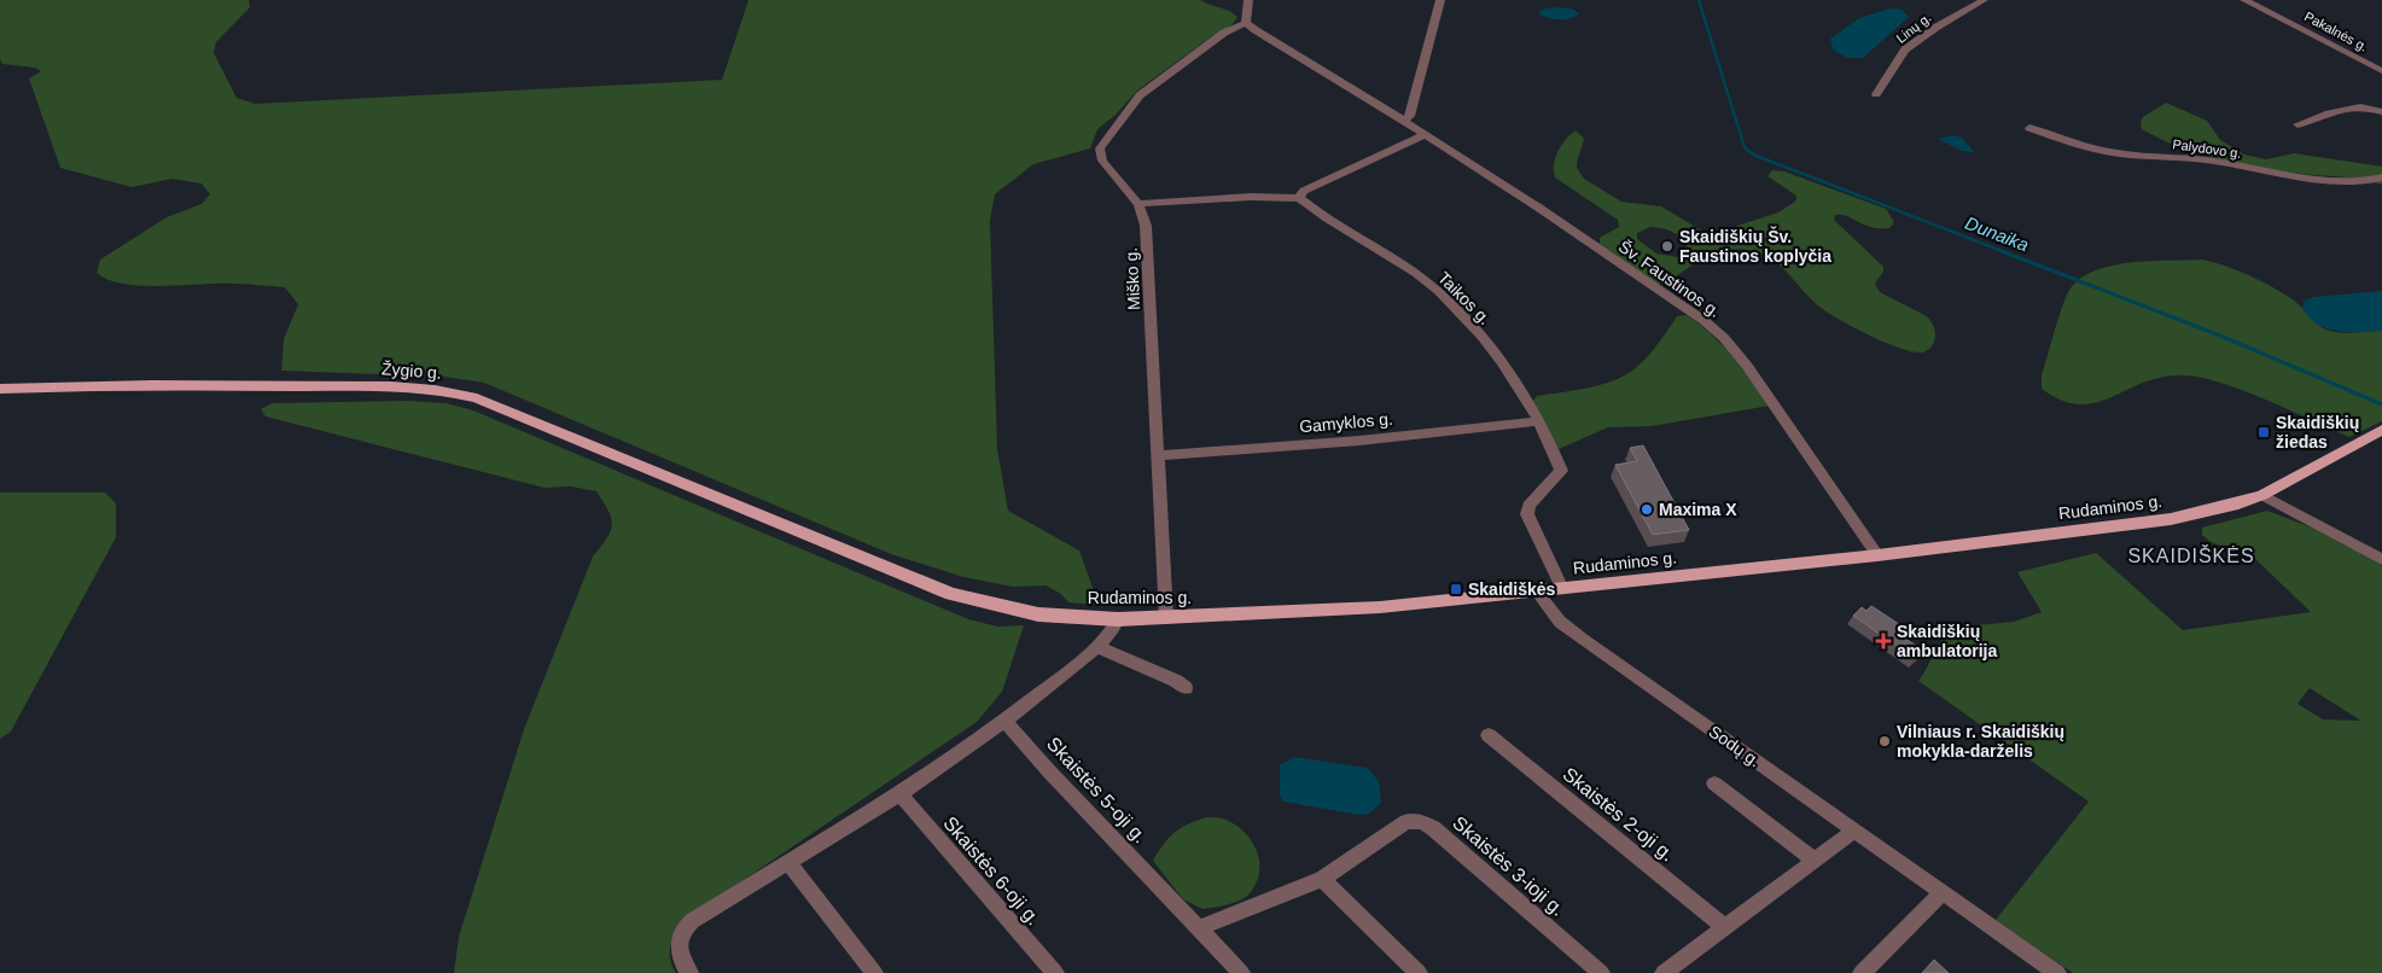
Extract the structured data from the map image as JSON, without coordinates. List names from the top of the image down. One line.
{"streets":{"main road":["Žygio g.","Rudaminos g."],"street":["Linų g.","Pakalnės g.","Palydovo g.","Miško g.","Šv. Faustinos g.","Taikos g.","Gamyklos g.","Sodų g.","Skaistės 5-oji g.","Skaistės 2-oji g.","Skaistės 3-ioji g.","Skaistės 6-oji g."]},"crossings":[["Miško g.","Šv. Faustinos g."],["Miško g.","Gamyklos g."],["Miško g.","Rudaminos g."],["Šv. Faustinos g.","Rudaminos g."],["Taikos g.","Gamyklos g."],["Taikos g.","Rudaminos g."],["Žygio g.","Rudaminos g."],["Rudaminos g.","Sodų g."],["Skaistės 5-oji g.","Skaistės 3-ioji g."]],"districts":["SKAIDIŠKĖS"],"water":["Dunaika"],"places":{"other":["Skaidiškių Šv. Faustinos koplyčia","Maxima X","Vilniaus r. Skaidiškių mokykla-darželis"],"transit":["Skaidiškių žiedas","Skaidiškės"],"health":["Skaidiškių ambulatorija"]}}
